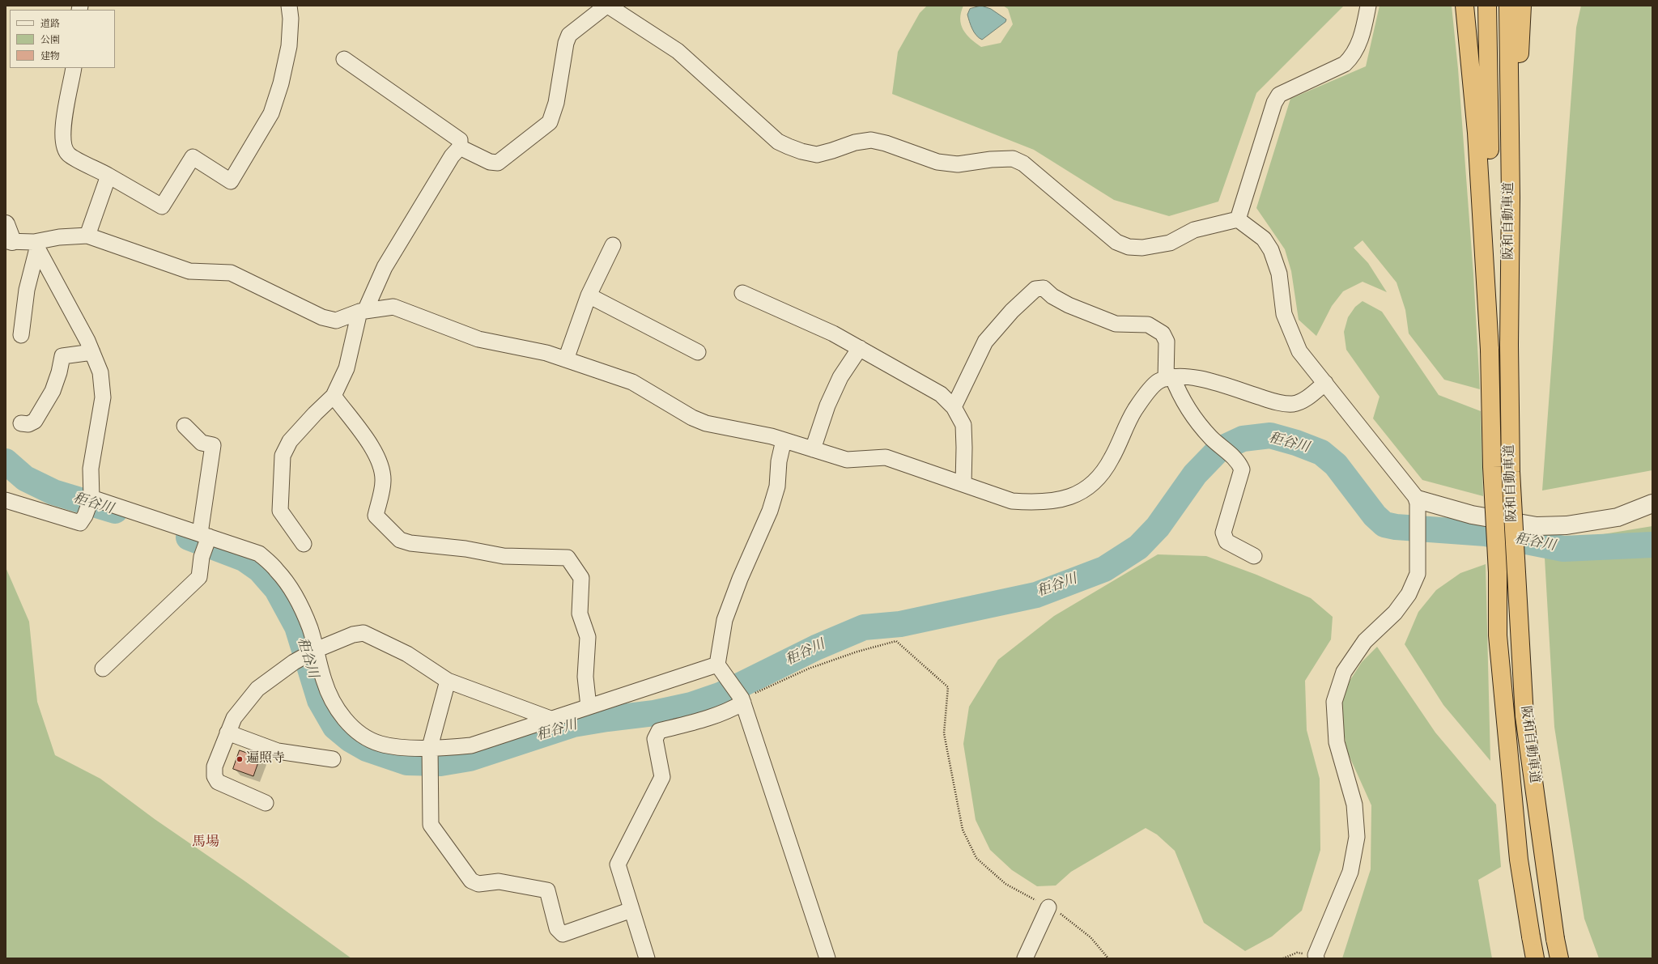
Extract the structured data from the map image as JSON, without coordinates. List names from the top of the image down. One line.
{"streets":{"highway":["阪和自動車道"]},"districts":["馬場"],"water":["秬谷川"],"places":["遍照寺"],"legend":["道路","公園","建物"]}
